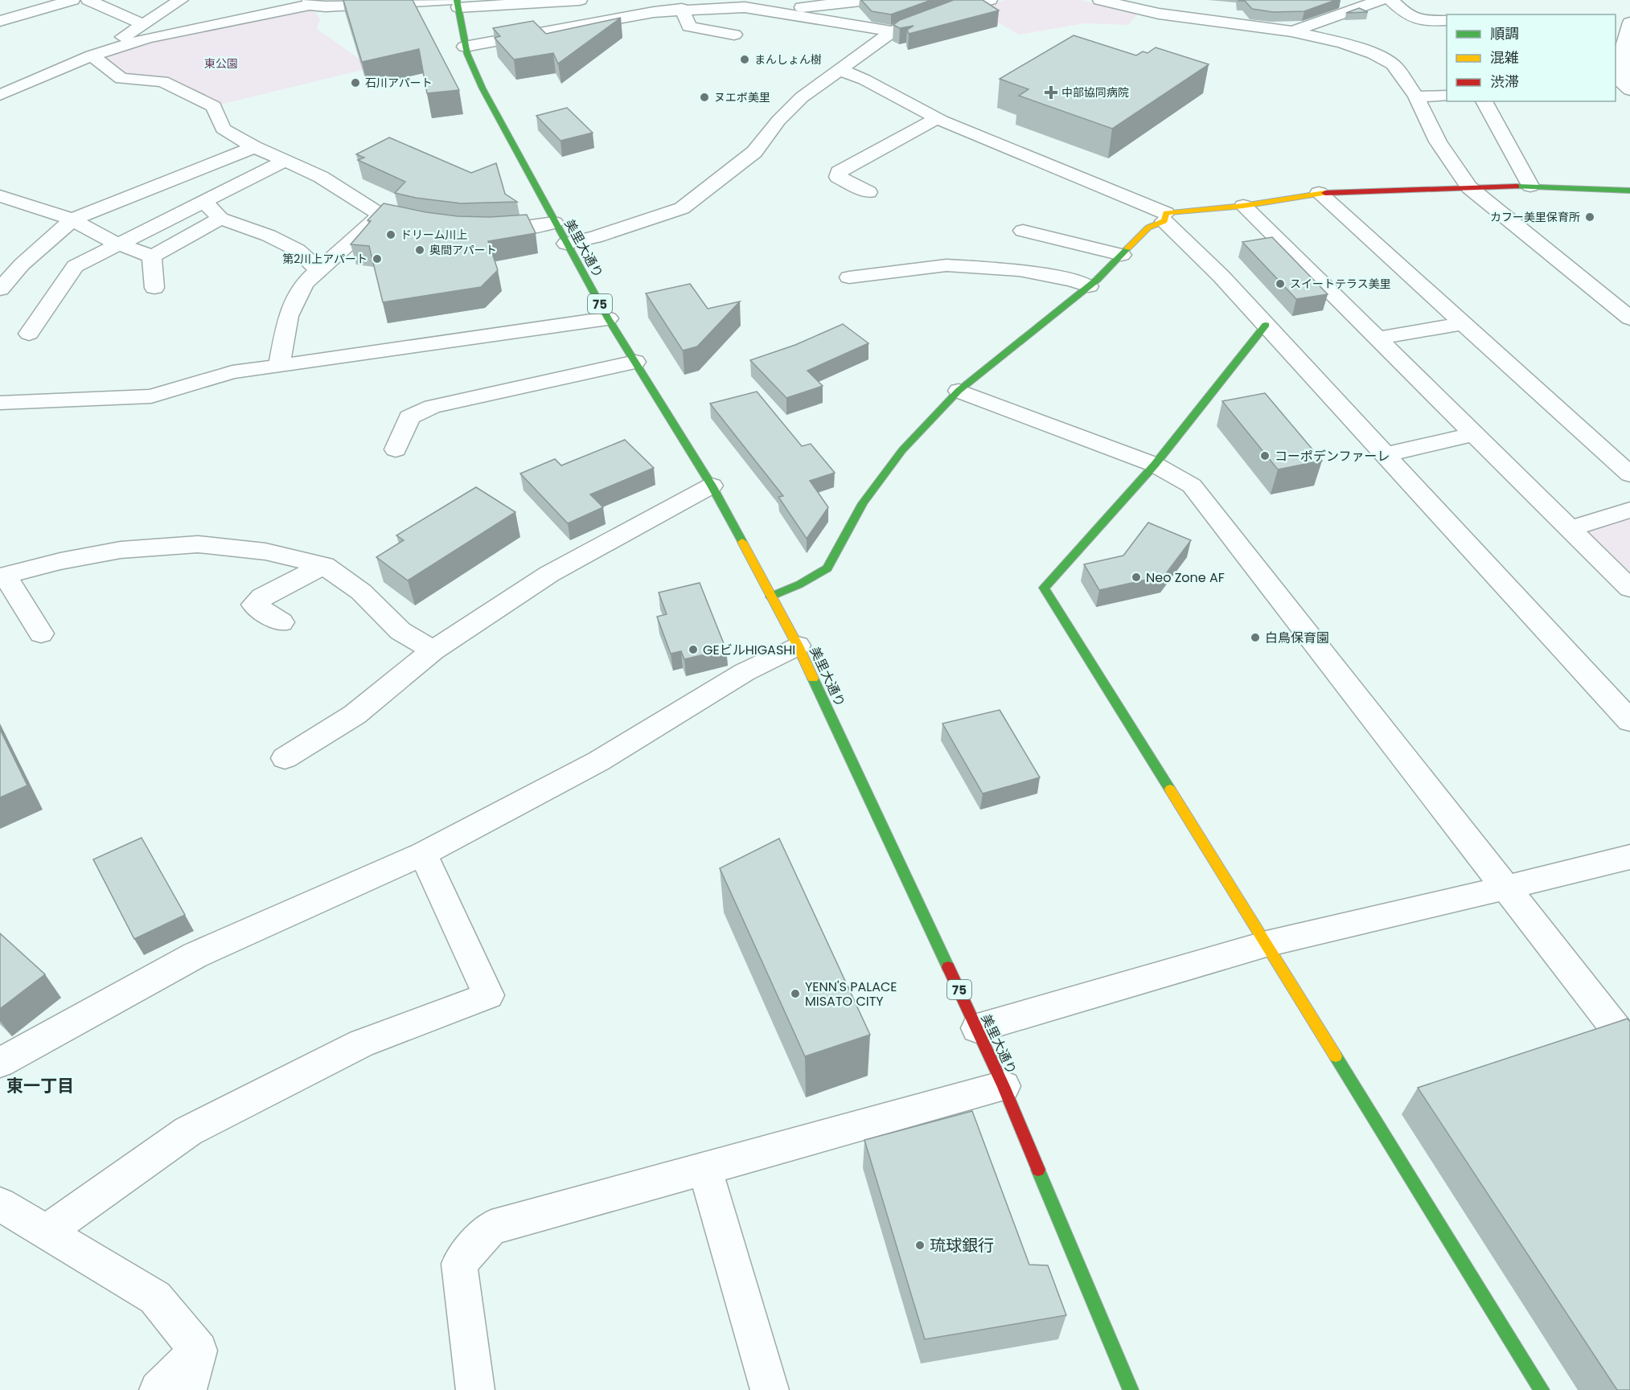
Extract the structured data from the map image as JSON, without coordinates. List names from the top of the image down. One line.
{"streets":{"street":["美里大通り","75"]},"districts":["東一丁目"],"parks":["東公園"],"places":{"other":["まんしょん樹","石川アパート","ヌエボ美里","カフー美里保育所","ドリーム川上","奥間アパート","第2川上アパート","スイートテラス美里","コーポデンファーレ","Neo Zone AF","白鳥保育園","GEビルHIGASHI","YENN'S PALACE MISATO CITY","琉球銀行"],"health":["中部協同病院"]},"legend":["順調","混雑","渋滞"]}
